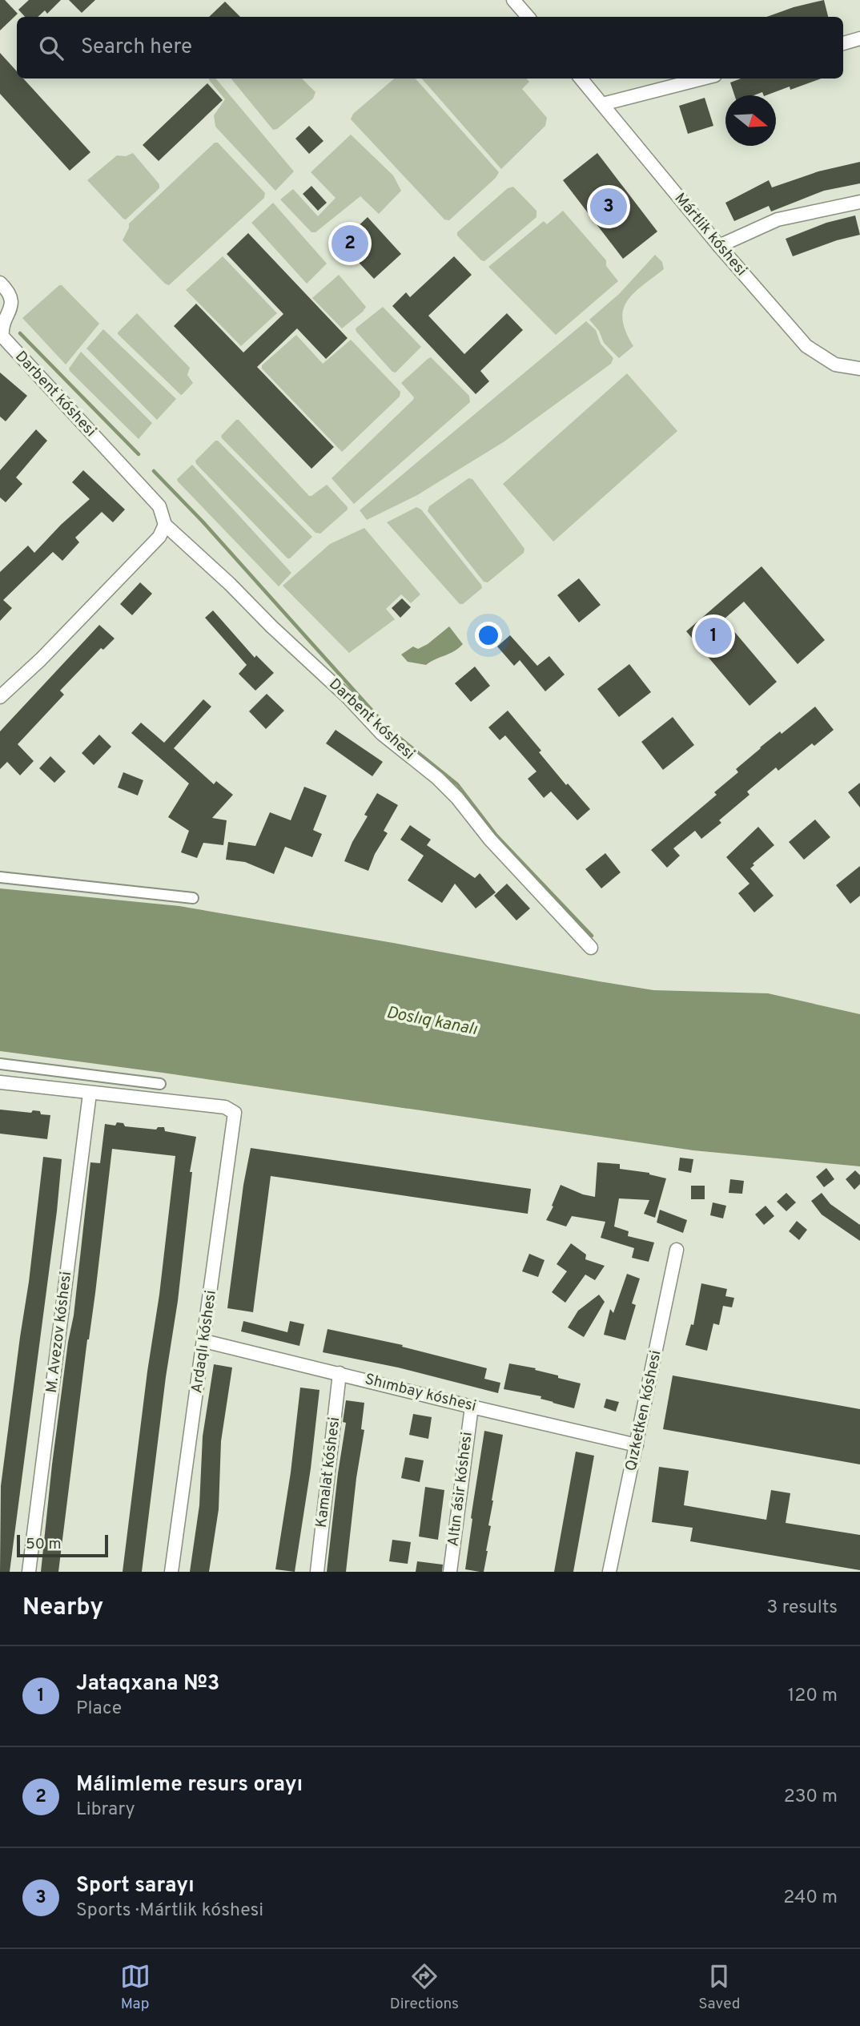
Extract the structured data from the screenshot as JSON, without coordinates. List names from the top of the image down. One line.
{"streets":{"street":["Mártlik kóshesi","Darbent kóshesi","M. Avezov kóshesi","Ardaqlı kóshesi","Shımbay kóshesi","Qızketken kóshesi","Kamalat kóshesi","Altın ásir kóshesi"]},"crossings":[["M. Avezov kóshesi","Ardaqlı kóshesi"],["Ardaqlı kóshesi","Shımbay kóshesi"],["Shımbay kóshesi","Qızketken kóshesi"],["Shımbay kóshesi","Kamalat kóshesi"],["Shımbay kóshesi","Altın ásir kóshesi"]],"water":["Doslıq kanalı"],"scale_bar":"50 m","north":"right","page":{"search":"Search here","pins":["3","2","1"],"scale":"50 m","heading":["Nearby","3 results"],"list":[{"mark":"1","name":"Jataqxana №3","note":"Place","value":"120 m"},{"mark":"2","name":"Málimleme resurs orayı","note":"Library","value":"230 m"},{"mark":"3","name":"Sport sarayı","note":"Sports · Mártlik kóshesi","value":"240 m"}],"nav":["Map","Directions","Saved"]}}
